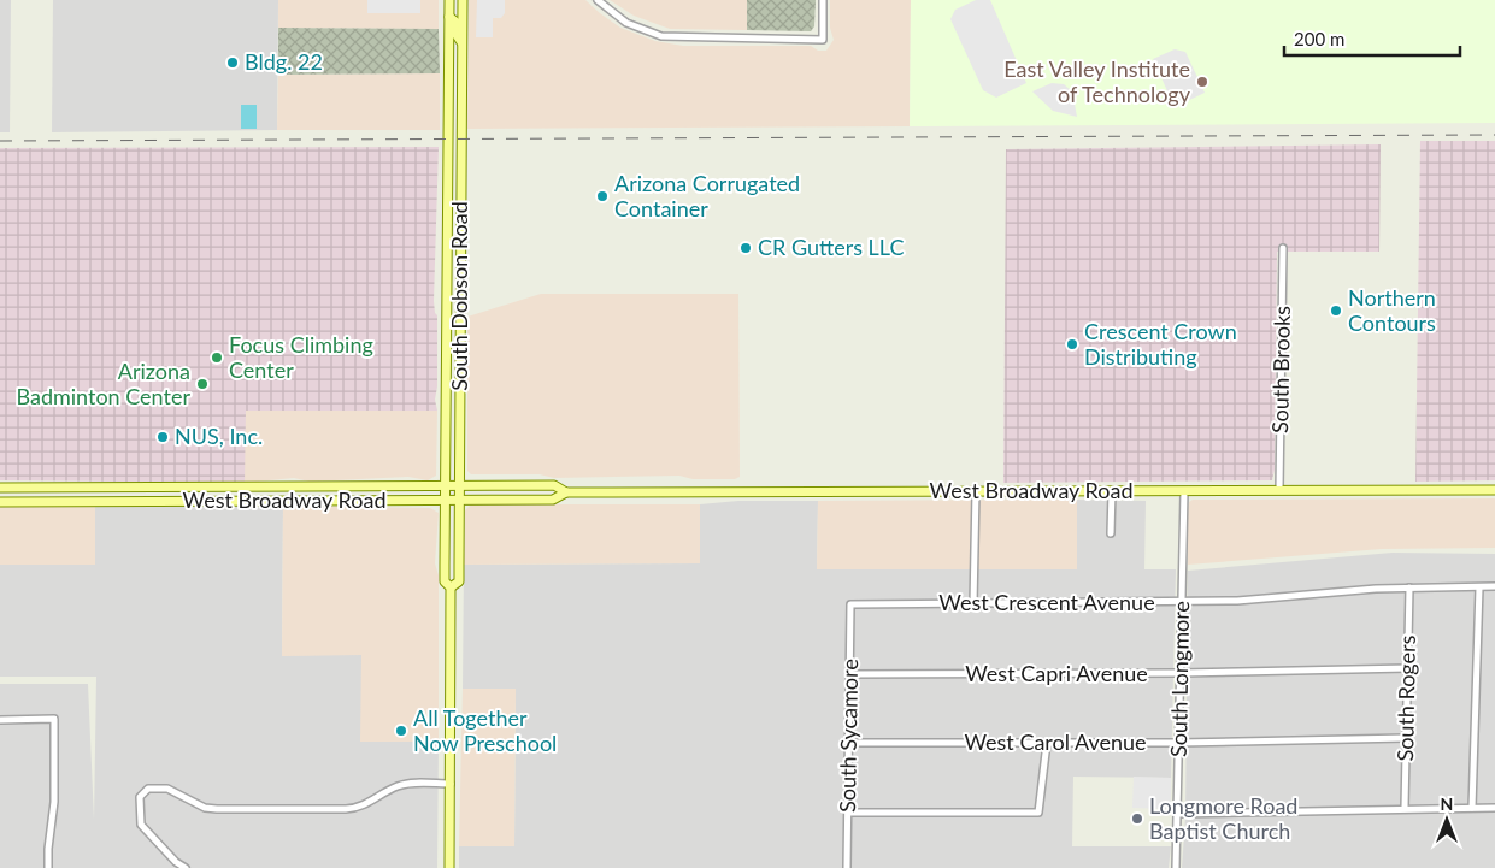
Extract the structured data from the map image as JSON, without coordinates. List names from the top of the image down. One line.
{"streets":{"main road":["South Dobson Road","West Broadway Road"],"street":["South Brooks","West Crescent Avenue","West Capri Avenue","South Longmore","South Rogers","South Sycamore","West Carol Avenue"]},"crossings":[["South Dobson Road","West Broadway Road"],["South Brooks","West Broadway Road"],["West Broadway Road","South Longmore"],["West Crescent Avenue","South Longmore"],["West Crescent Avenue","South Rogers"],["West Crescent Avenue","South Sycamore"],["West Capri Avenue","South Longmore"],["West Capri Avenue","South Rogers"],["West Capri Avenue","South Sycamore"],["South Longmore","West Carol Avenue"],["South Rogers","West Carol Avenue"],["South Sycamore","West Carol Avenue"]],"places":["Bldg. 22","East Valley Institute of Technology","Arizona Corrugated Container","CR Gutters LLC","Northern Contours","Crescent Crown Distributing","Focus Climbing Center","Arizona Badminton Center","NUS, Inc.","All Together Now Preschool","Longmore Road Baptist Church"],"scale_bar":"200 m","north":"top"}
